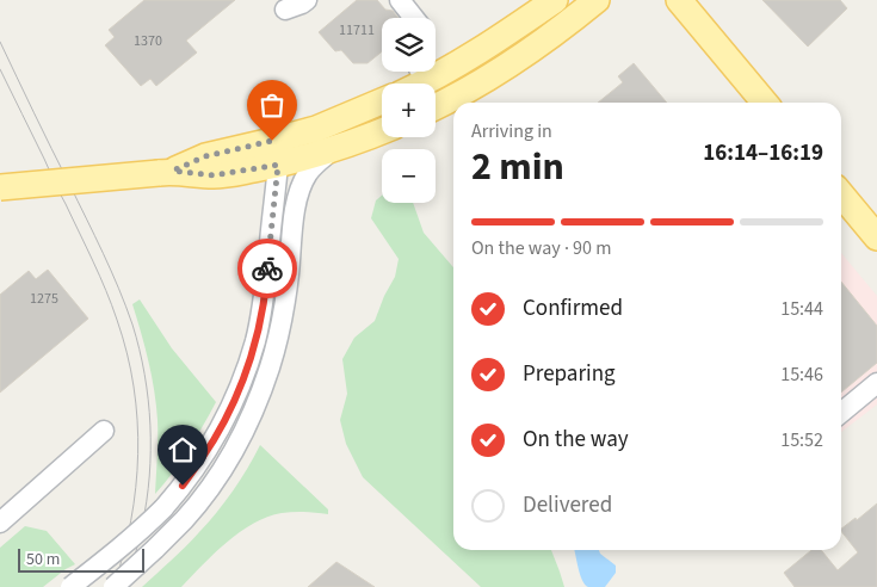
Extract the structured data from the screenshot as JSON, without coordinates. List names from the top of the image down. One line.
{"house_numbers":["11711","1370","1275"],"scale_bar":"50 m","page":{"map_buttons":["+","−"],"heading":["2 min","Arriving in","16:14–16:19"],"bar":"On the way · 90 m","list":[["Confirmed","15:44"],["Preparing","15:46"],["On the way","15:52"],"Delivered"],"scale":"50 m"}}
